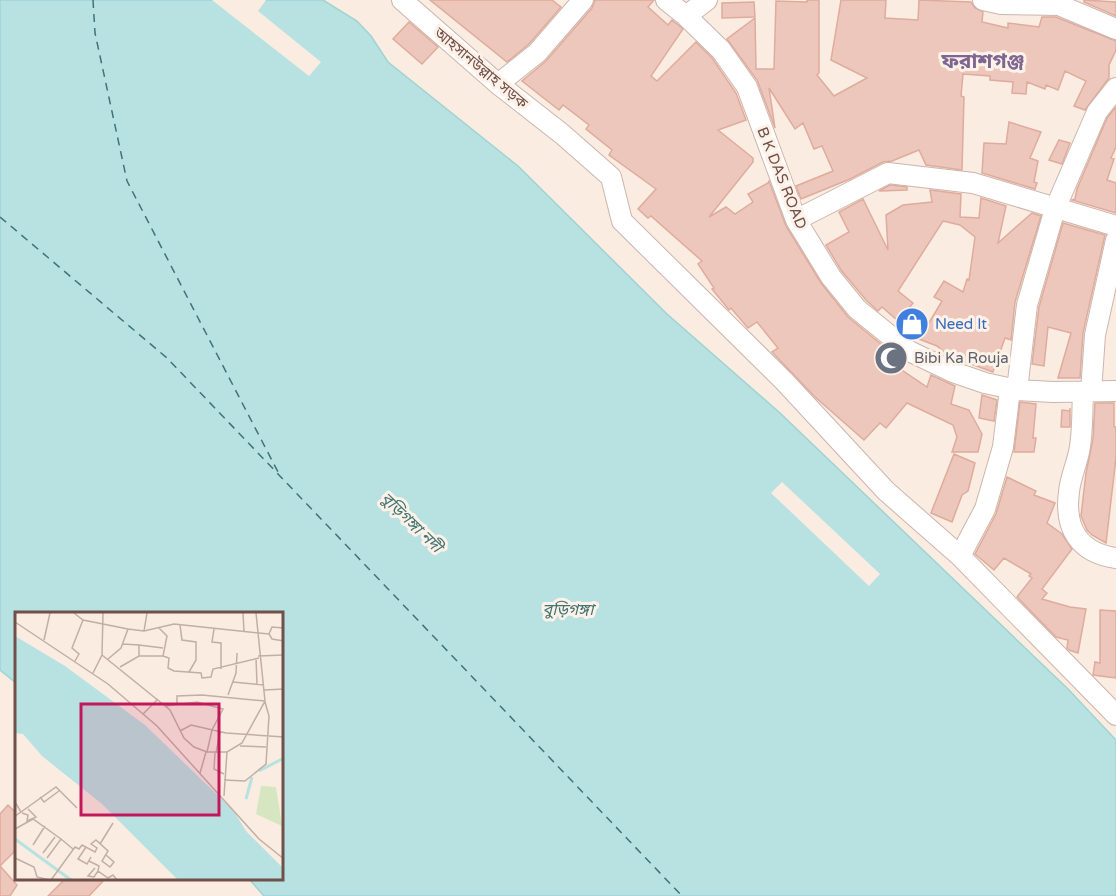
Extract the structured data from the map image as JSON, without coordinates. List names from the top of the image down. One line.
{"streets":{"street":["আহসানউল্লাহ সড়ক","B K DAS ROAD"]},"districts":["ফরাশগঞ্জ"],"water":["বুড়িগঙ্গা নদী","বুড়িগঙ্গা"],"places":{"shop":["Need It"],"mosque":["Bibi Ka Rouja"]}}
